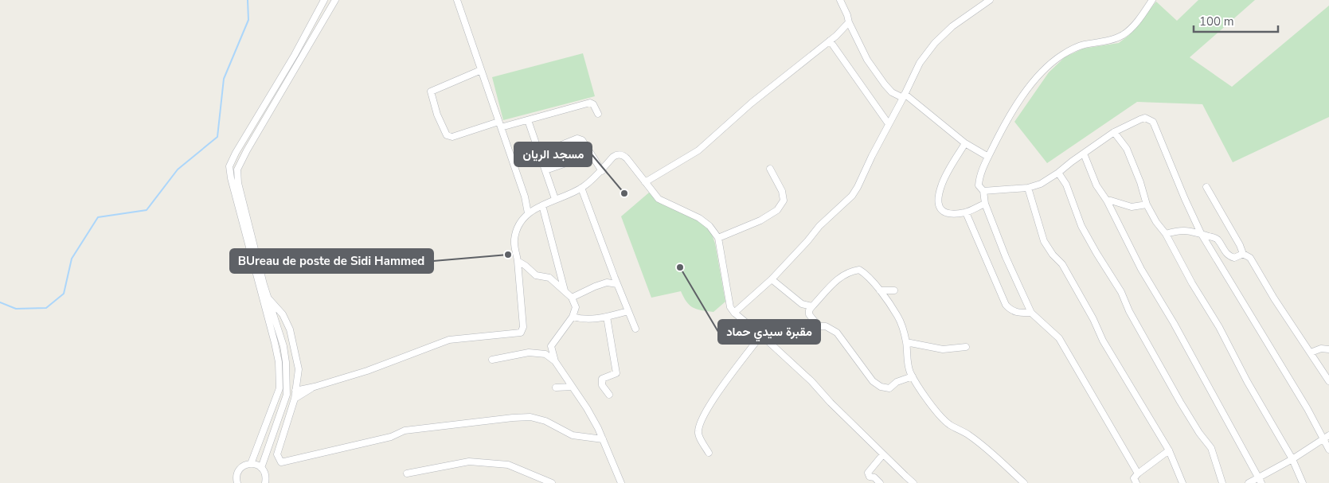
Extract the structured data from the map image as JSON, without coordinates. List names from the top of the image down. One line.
{"places":["مسجد الريان","BUreau de poste de Sidi Hammed","مقبرة سيدي حماد"],"scale_bar":"100 m"}
